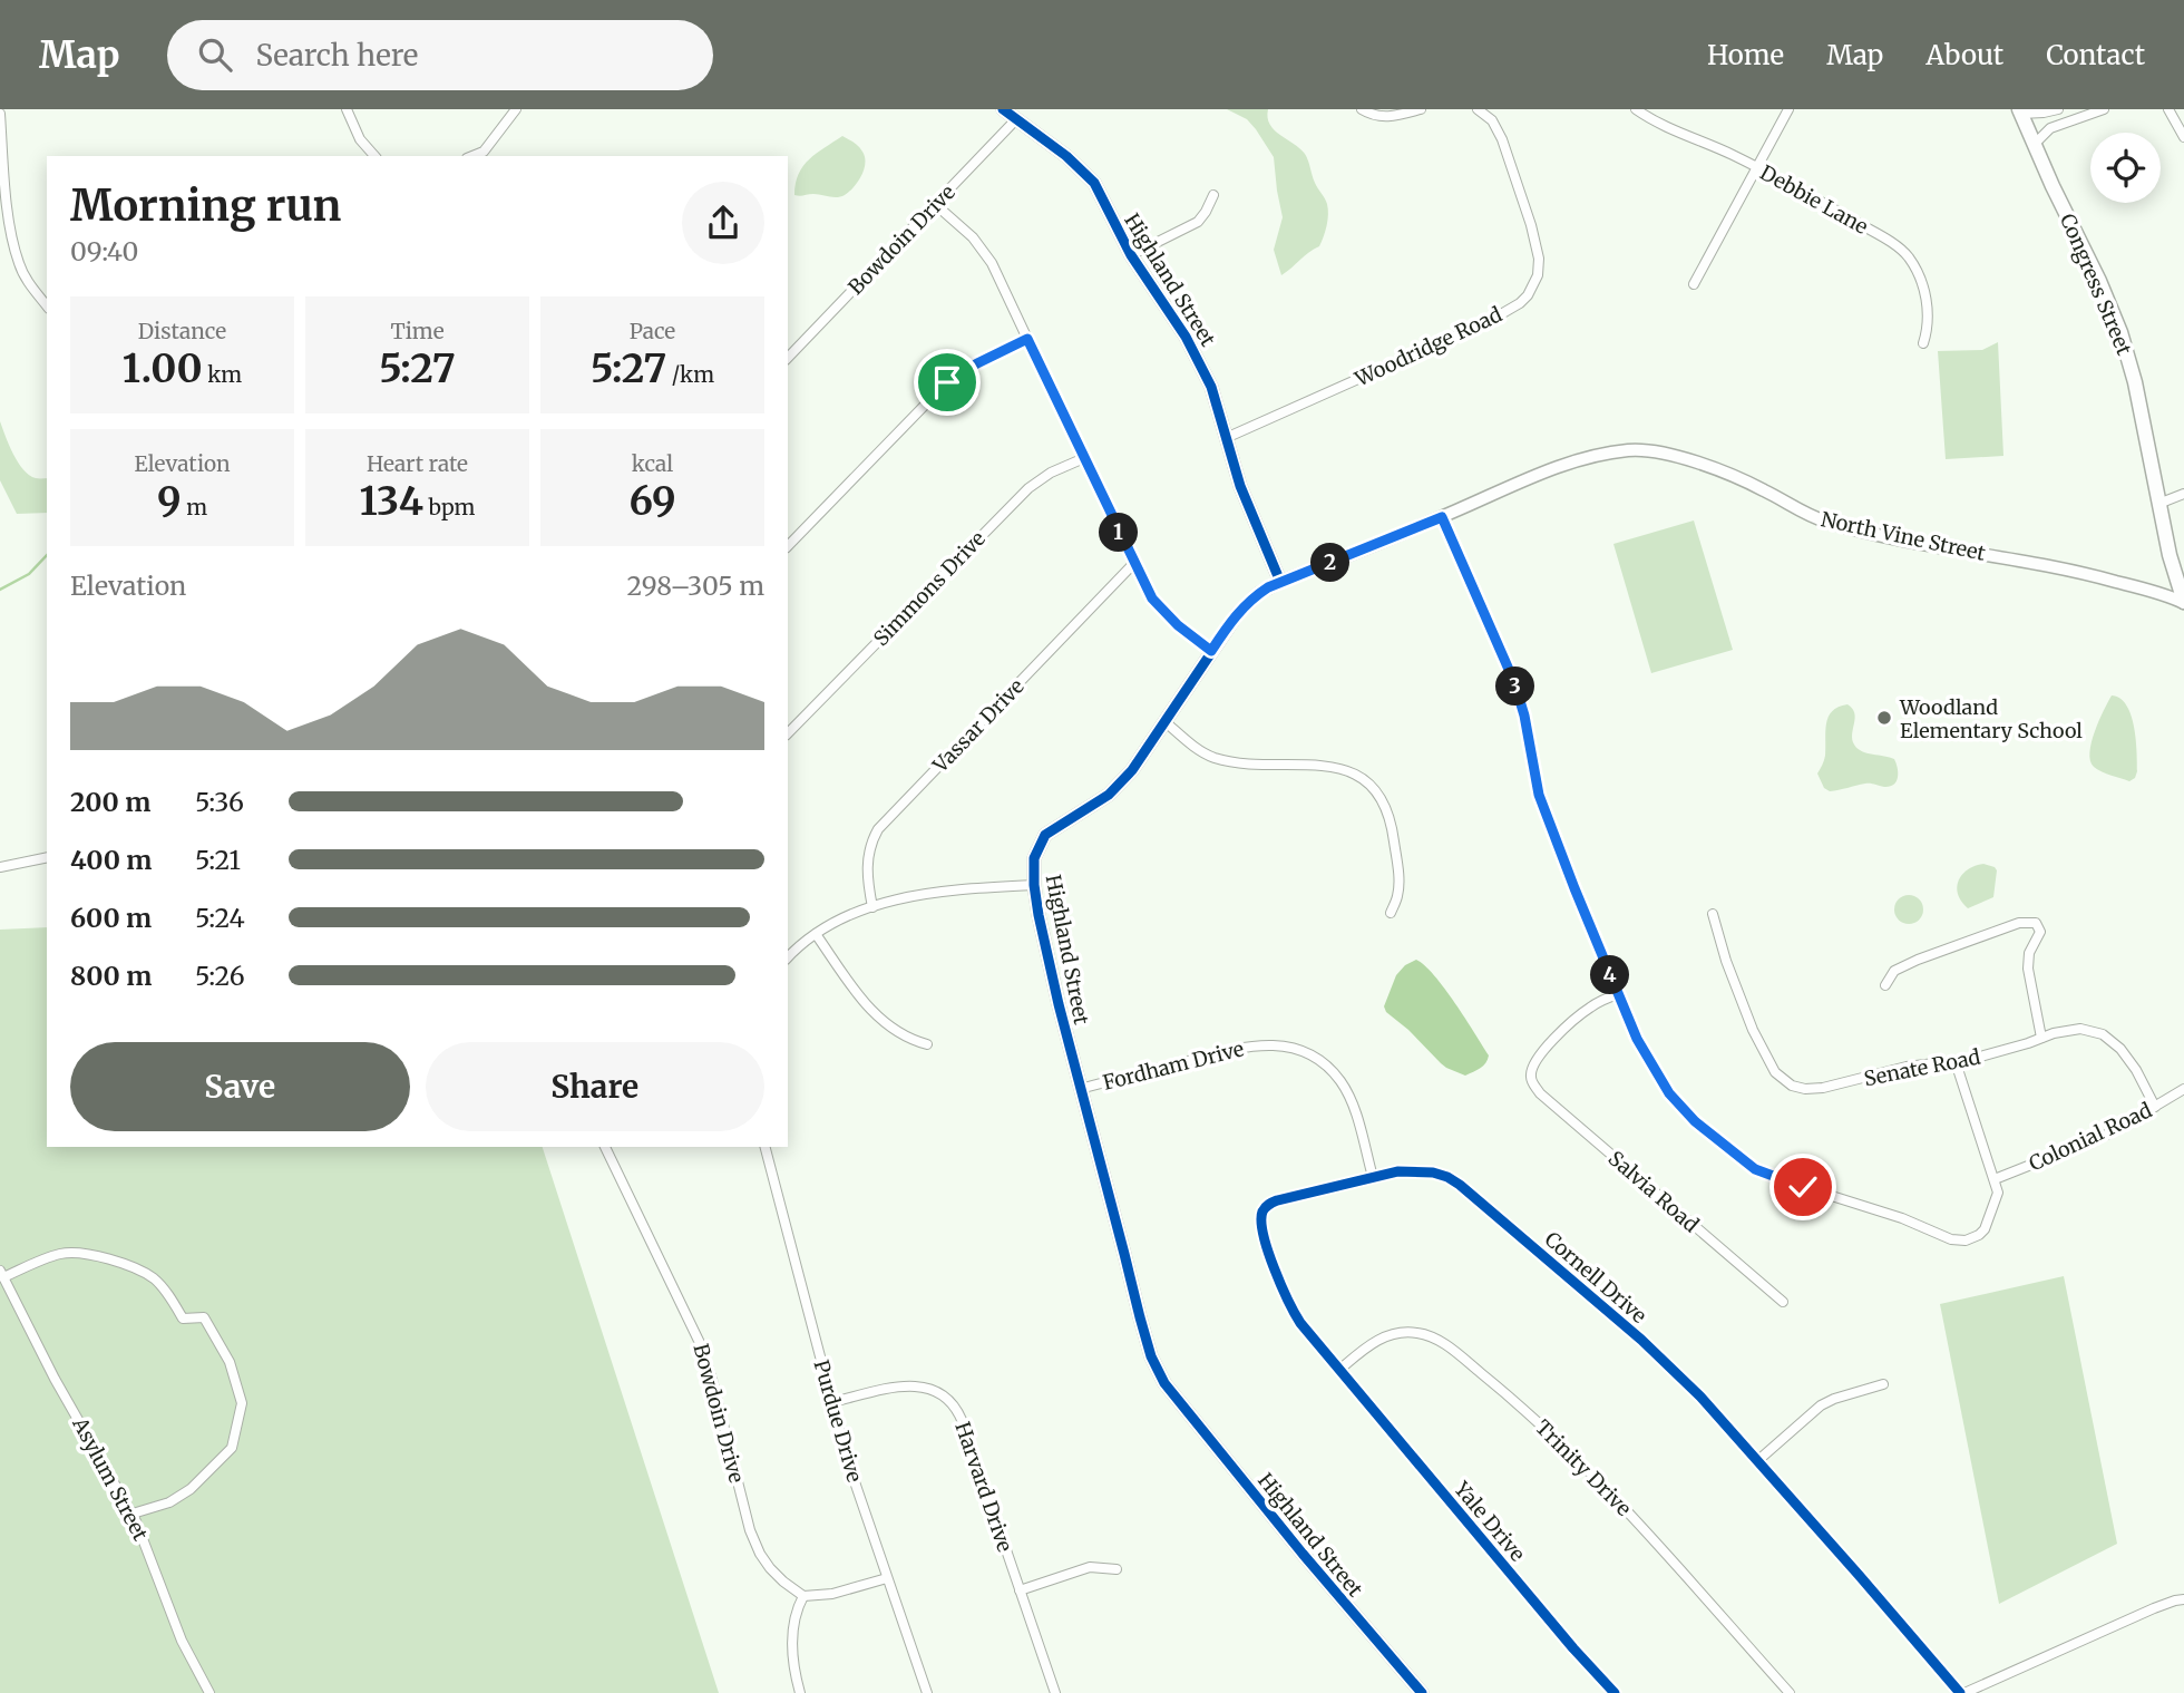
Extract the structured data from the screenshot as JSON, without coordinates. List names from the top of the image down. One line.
{"streets":{"main road":["Congress Street"],"street":["Debbie Lane","Bowdoin Drive","Highland Street","Woodridge Road","North Vine Street","Simmons Drive","Vassar Drive","Fordham Drive","Senate Road","Colonial Road","Salvia Road","Cornell Drive","Purdue Drive","Trinity Drive","Asylum Street","Harvard Drive","Yale Drive"]},"crossings":[["Bowdoin Drive","Highland Street"],["Highland Street","Woodridge Road"],["Highland Street","North Vine Street"],["Highland Street","Fordham Drive"],["Congress Street","North Vine Street"],["Fordham Drive","Cornell Drive"],["Senate Road","Colonial Road"],["Cornell Drive","Trinity Drive"],["Cornell Drive","Yale Drive"],["Purdue Drive","Harvard Drive"],["Trinity Drive","Yale Drive"]],"places":["Woodland Elementary School"],"page":{"header":"Map","search":"Search here","nav":["Home","Map","About","Contact"],"heading":["Morning run","09:40"],"stats":[["Distance","1.00 km"],["Time","5:27"],["Pace","5:27 /km"],["Elevation","9 m"],["Heart rate","134 bpm"],["kcal","69"]],"pins":["1","2","3","4"],"chart":["Elevation","298–305 m"],"list":[{"name":"200 m","note":"5:36"},{"name":"400 m","note":"5:21"},{"name":"600 m","note":"5:24"},{"name":"800 m","note":"5:26"}],"buttons":["Save","Share"]}}
